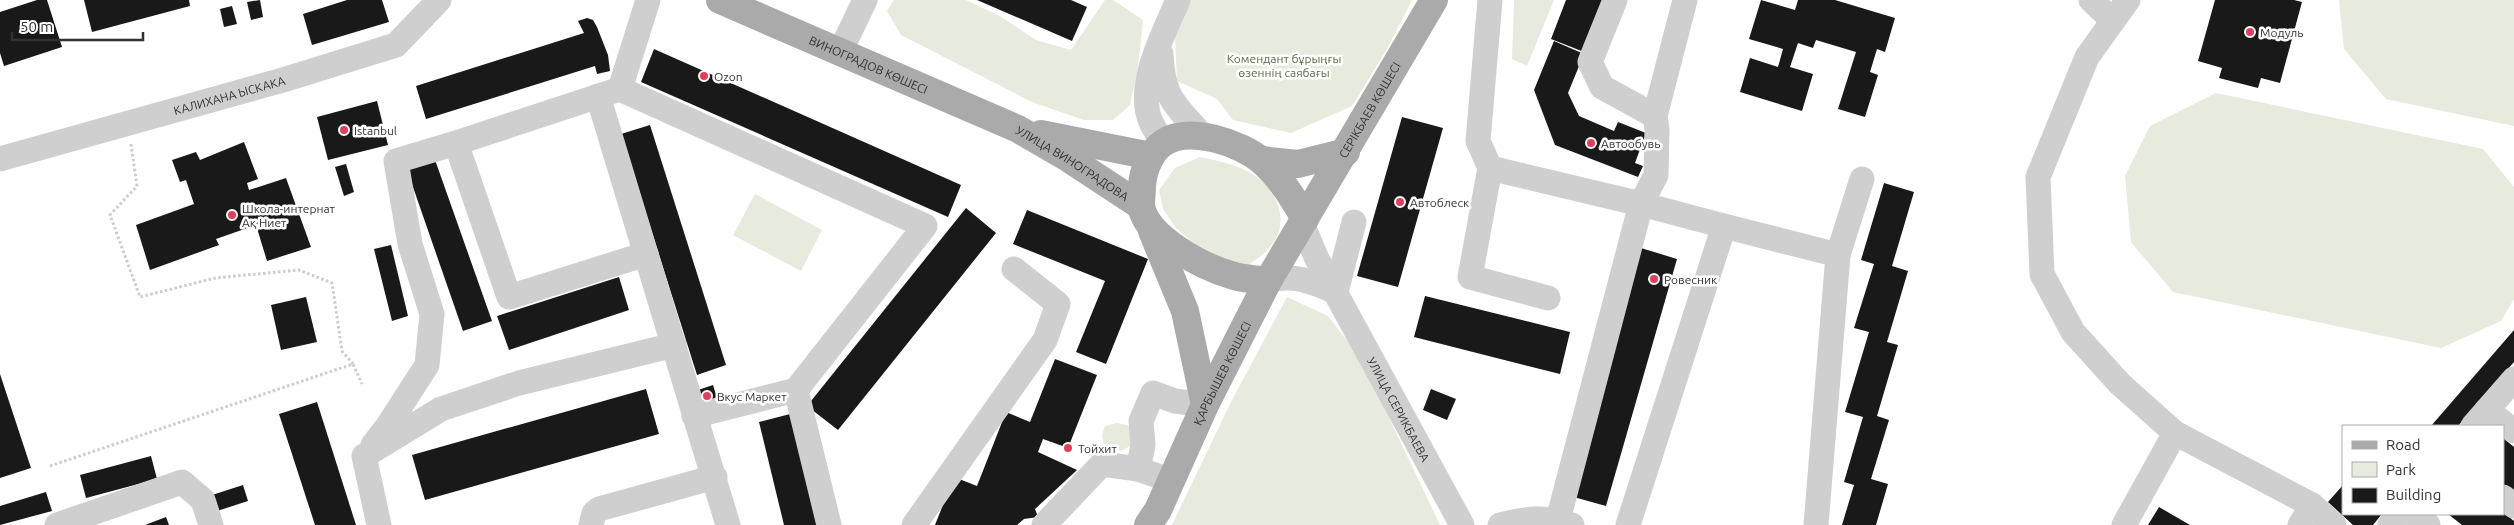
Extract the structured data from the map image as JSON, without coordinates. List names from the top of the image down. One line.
{"streets":{"main road":["ВИНОГРАДОВ КӨШЕСІ","СЕРІКБАЕВ КӨШЕСІ","УЛИЦА ВИНОГРАДОВА","ҚАРБЫШЕВ КӨШЕСІ"],"street":["КАЛИХАНА ЫСКАКА","УЛИЦА СЕРИКБАЕВА"]},"crossings":[["ВИНОГРАДОВ КӨШЕСІ","УЛИЦА ВИНОГРАДОВА"],["СЕРІКБАЕВ КӨШЕСІ","УЛИЦА ВИНОГРАДОВА"],["СЕРІКБАЕВ КӨШЕСІ","ҚАРБЫШЕВ КӨШЕСІ"],["СЕРІКБАЕВ КӨШЕСІ","УЛИЦА СЕРИКБАЕВА"],["УЛИЦА ВИНОГРАДОВА","ҚАРБЫШЕВ КӨШЕСІ"],["УЛИЦА ВИНОГРАДОВА","УЛИЦА СЕРИКБАЕВА"],["ҚАРБЫШЕВ КӨШЕСІ","УЛИЦА СЕРИКБАЕВА"]],"parks":["Комендант бұрыңғы өзеннің саябағы"],"places":["Модуль","Ozon","Istanbul","Автообувь","Автоблеск","Школа-интернат Ақ Ниет","Ровесник","Вкус Маркет","Тойхит"],"legend":["Road","Park","Building"],"scale_bar":"50 m"}
